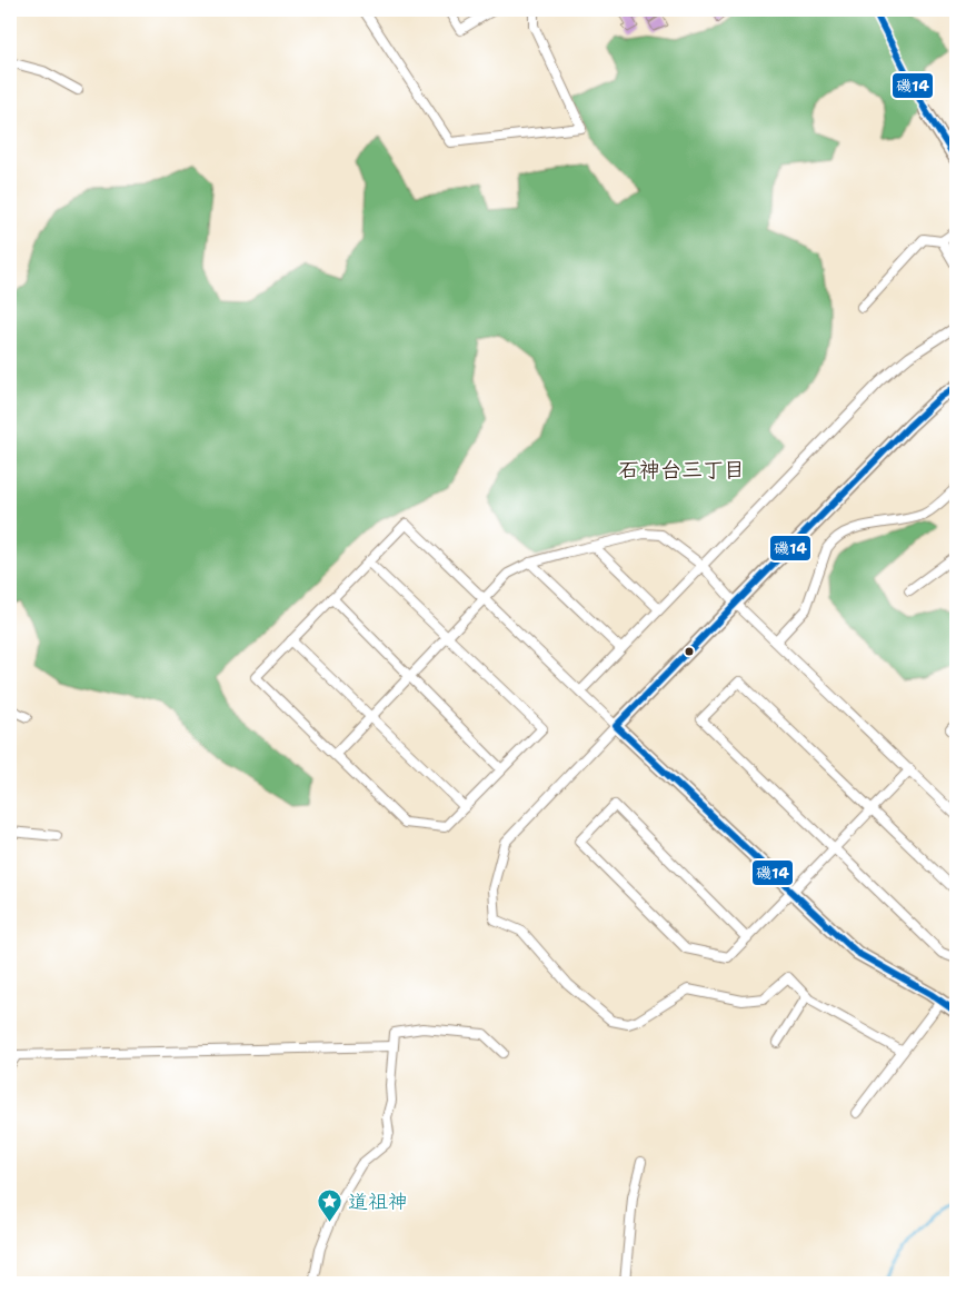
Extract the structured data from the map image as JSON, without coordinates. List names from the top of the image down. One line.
{"districts":["石神台三丁目"],"places":{"place":["道祖神"]},"lines":["transit line 磯14"]}
